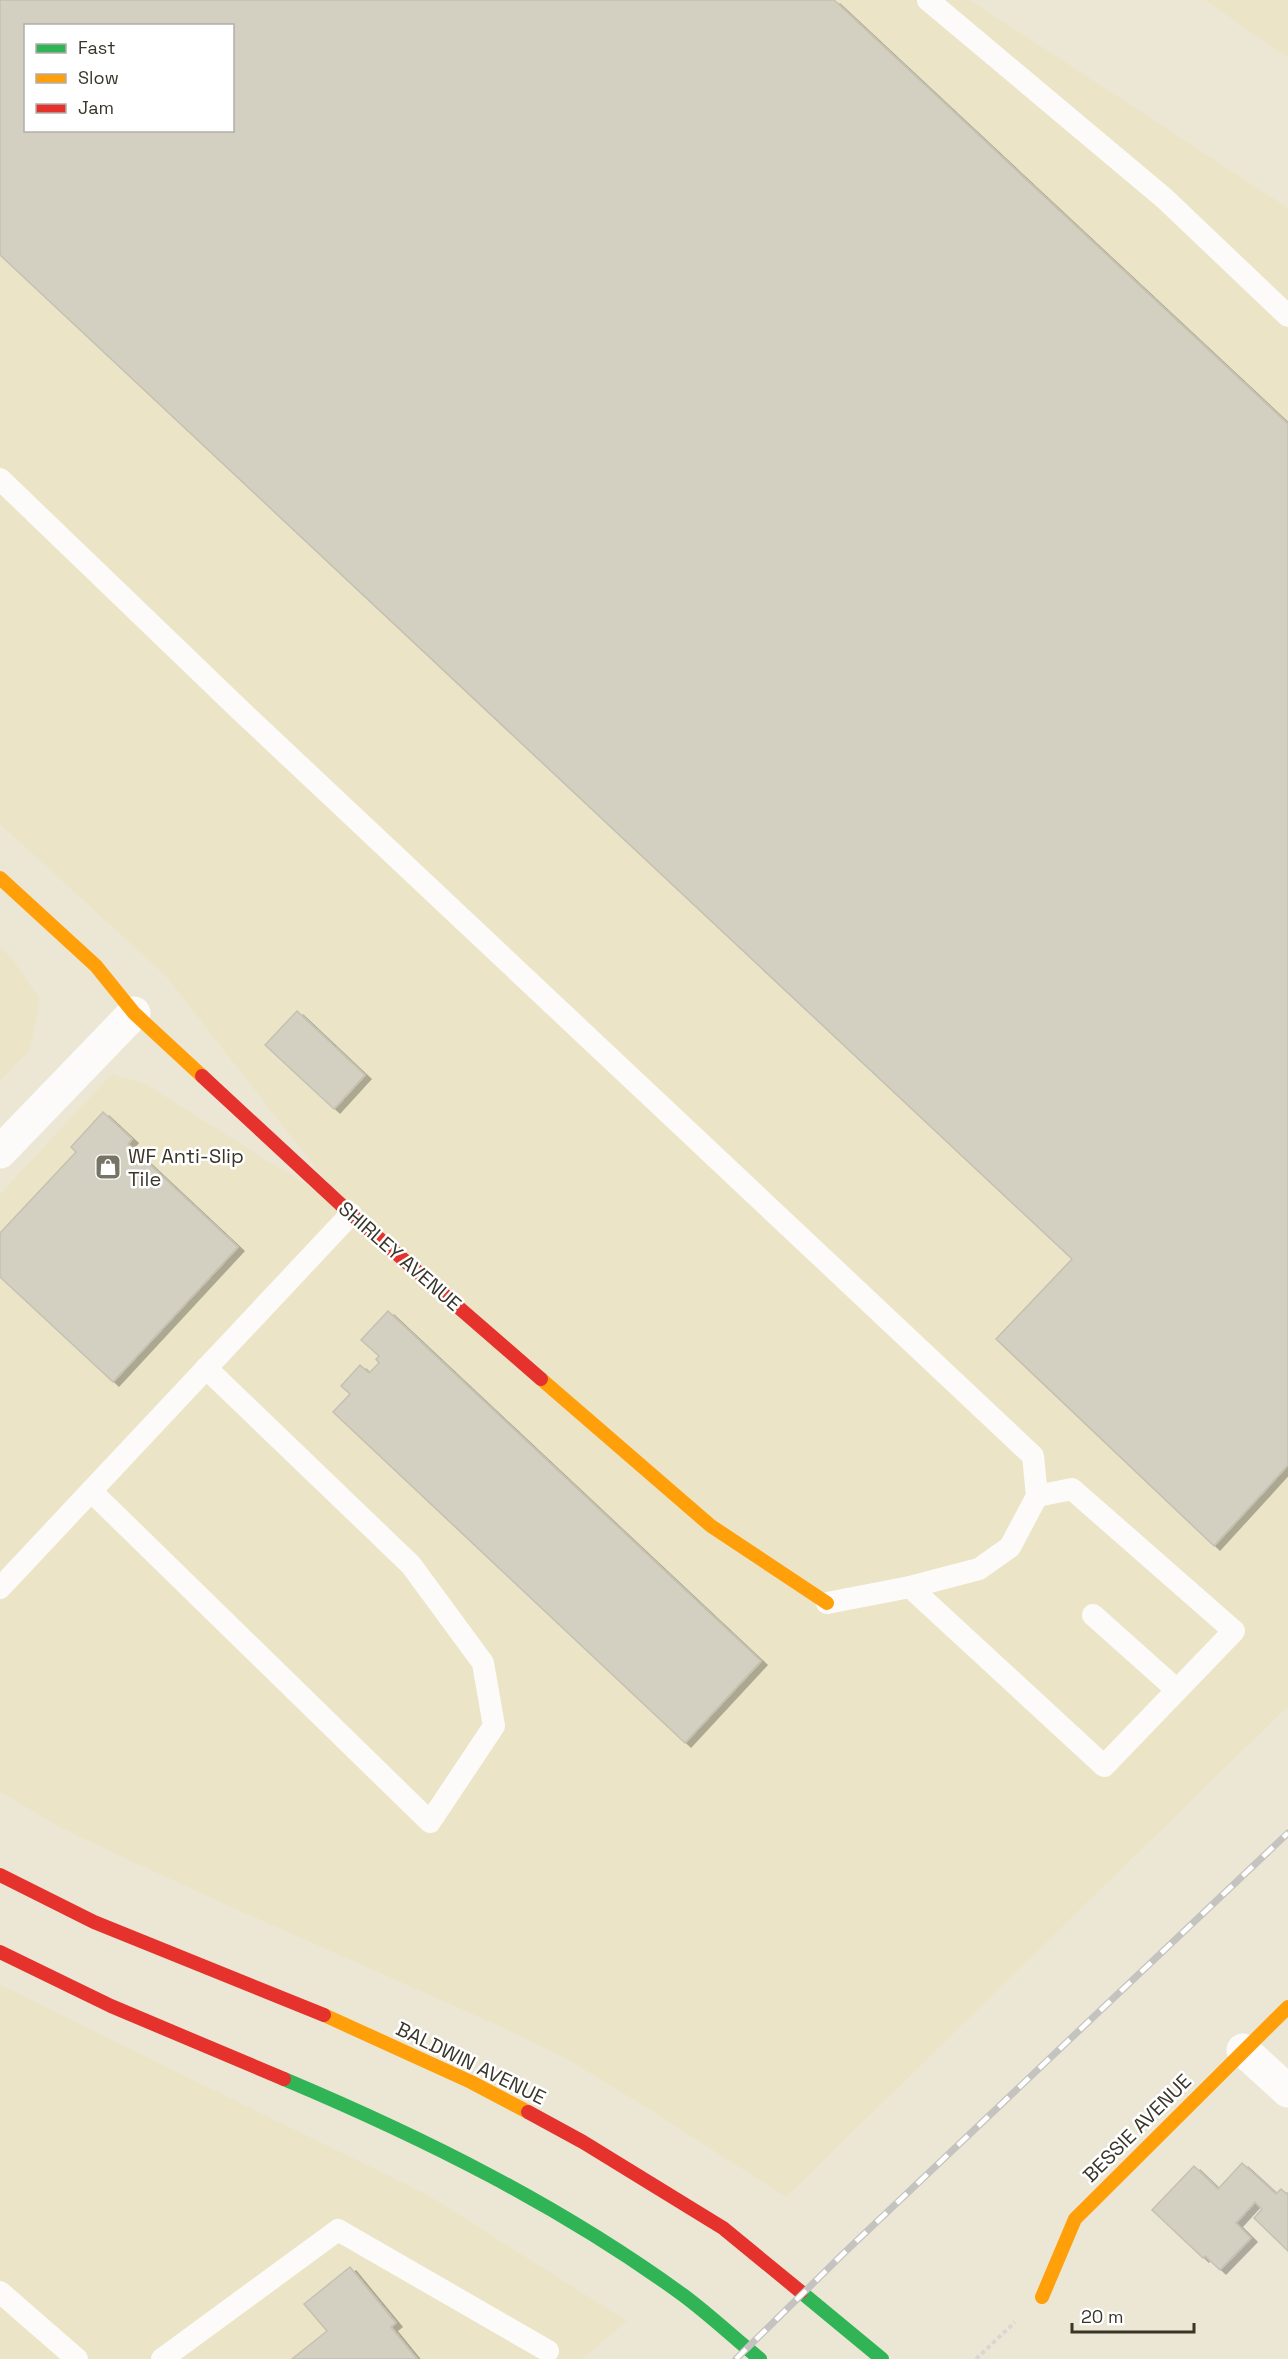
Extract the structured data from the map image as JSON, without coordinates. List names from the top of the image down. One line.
{"streets":{"main road":["SHIRLEY AVENUE","BALDWIN AVENUE","BESSIE AVENUE"]},"places":{"shop":["WF Anti-Slip Tile"]},"legend":["Fast","Slow","Jam"],"scale_bar":"20 m"}
